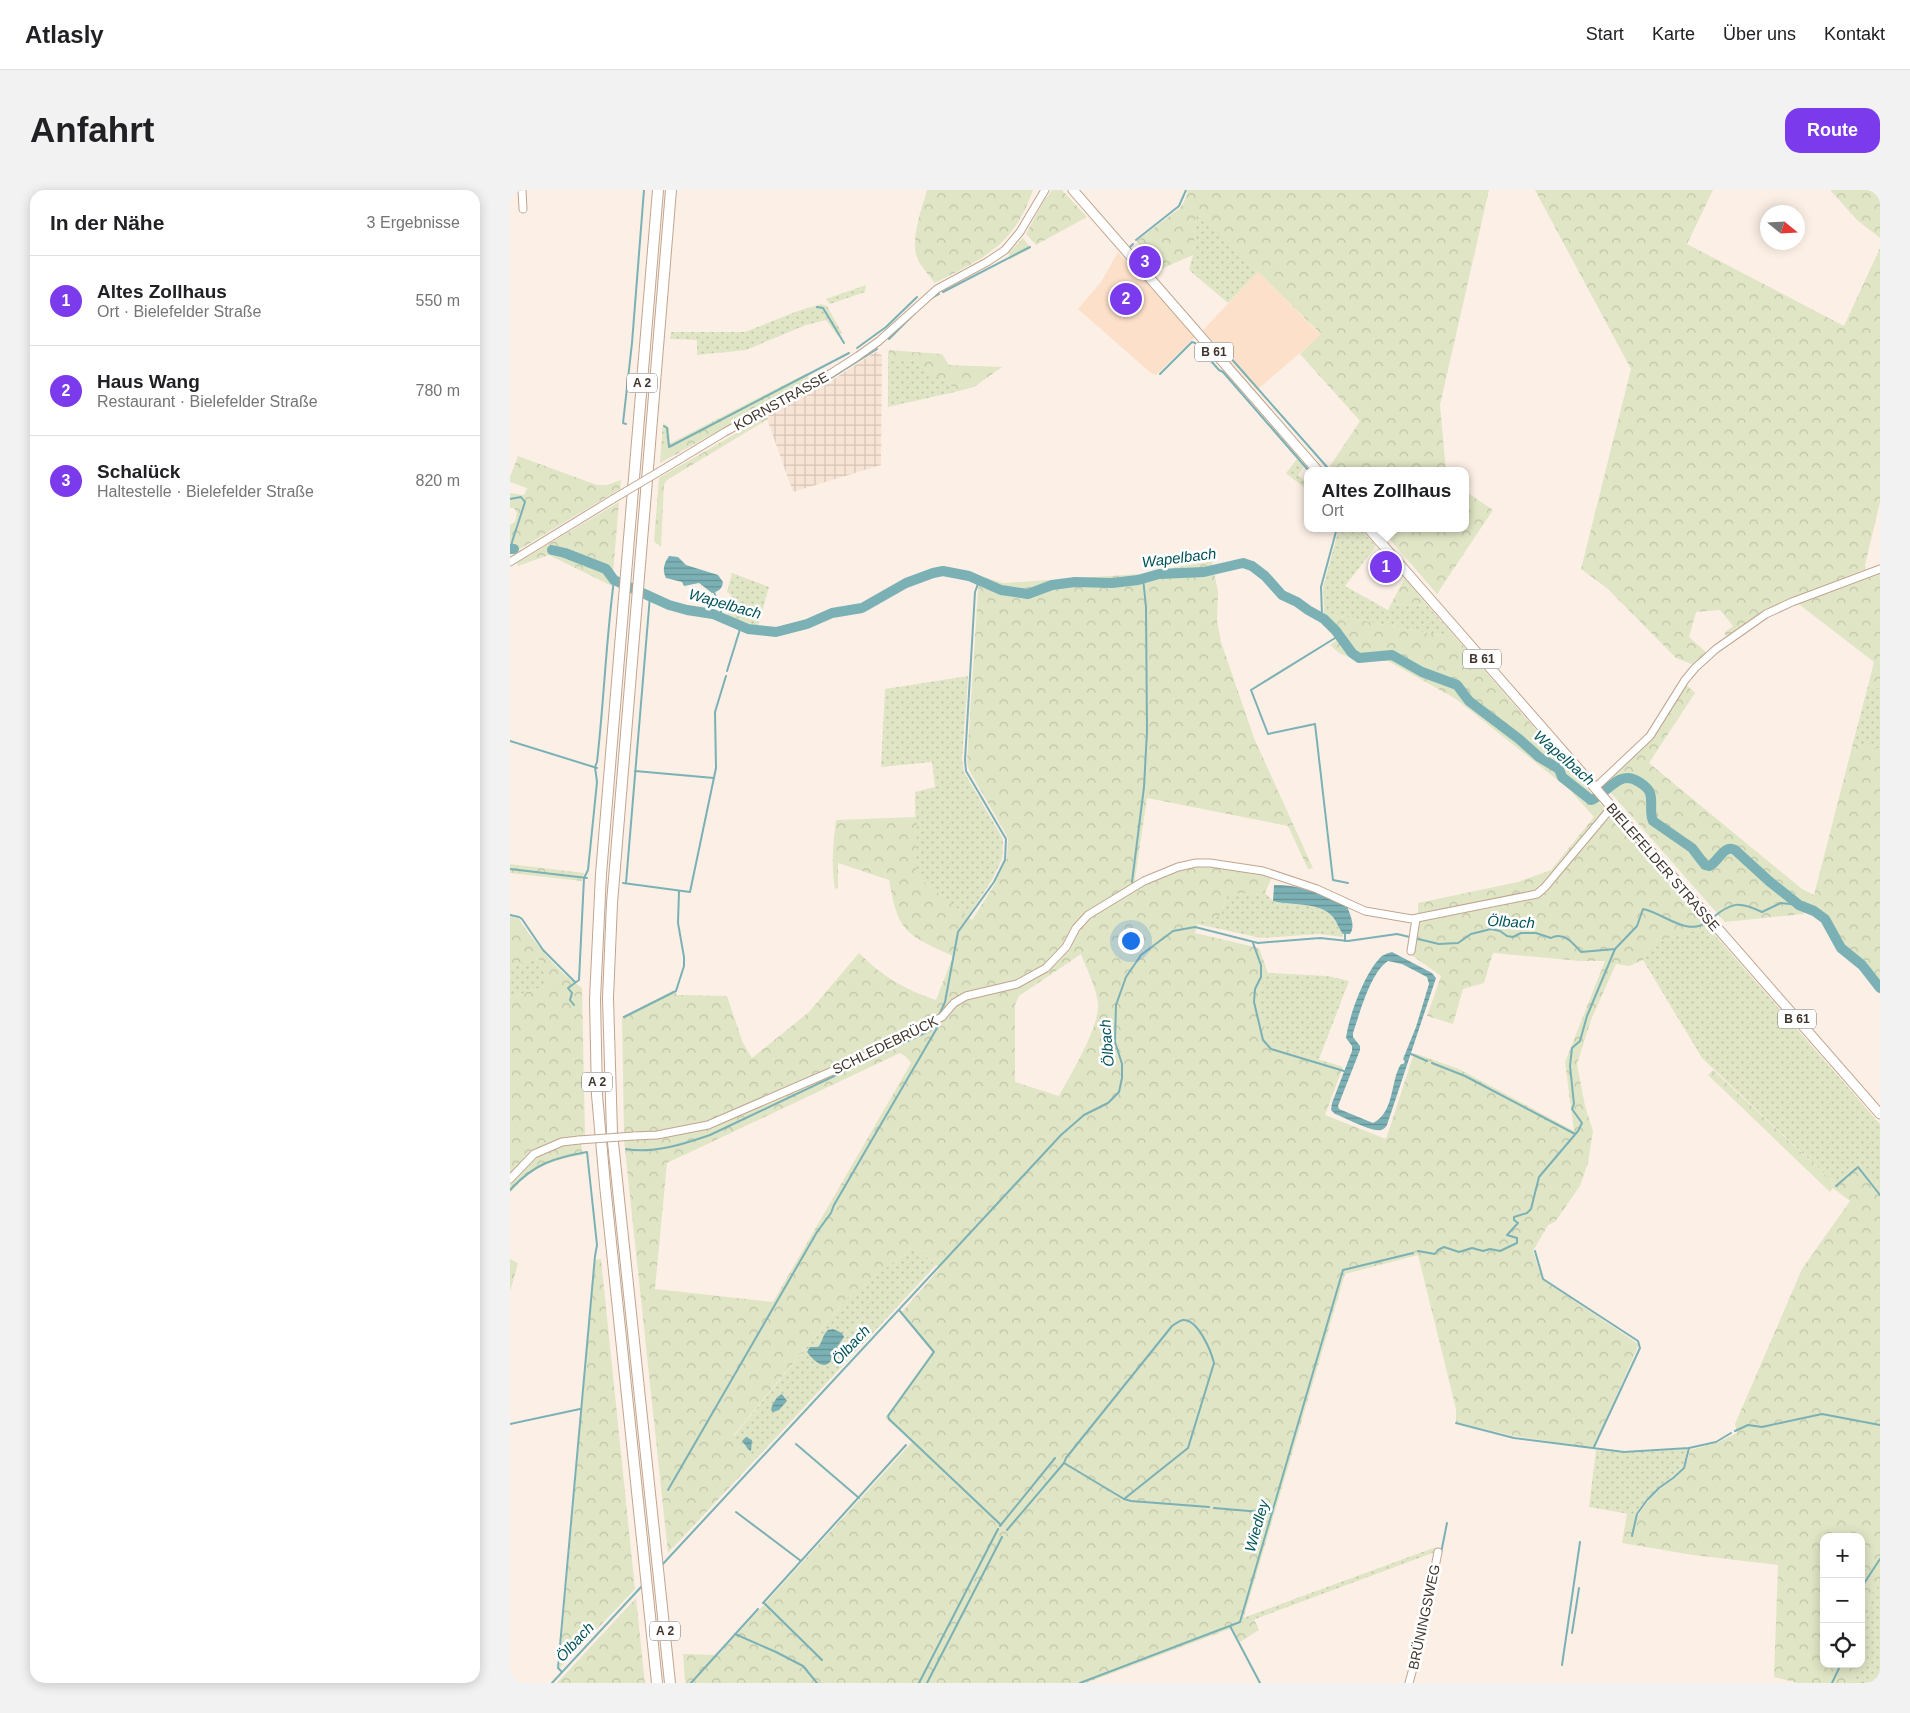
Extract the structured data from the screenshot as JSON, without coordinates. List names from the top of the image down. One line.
{"streets":{"highway":["A 2"],"main road":["B 61","BIELEFELDER STRASSE"],"street":["KORNSTRASSE","SCHLEDEBRÜCK","BRÜNINGSWEG"]},"crossings":[["BIELEFELDER STRASSE","SCHLEDEBRÜCK"]],"water":["Wapelbach","Ölbach","Wiedley"],"north":"right","page":{"header":"Atlasly","nav":["Start","Karte","Über uns","Kontakt"],"buttons":"Route","title":"Anfahrt","heading":["In der Nähe","3 Ergebnisse"],"pins":["3","2","1"],"list":[{"mark":"1","name":"Altes Zollhaus","note":"Ort · Bielefelder Straße","value":"550 m"},{"mark":"2","name":"Haus Wang","note":"Restaurant · Bielefelder Straße","value":"780 m"},{"mark":"3","name":"Schalück","note":"Haltestelle · Bielefelder Straße","value":"820 m"}],"popup":["Altes Zollhaus","Ort"],"map_buttons":["+","−"]}}
